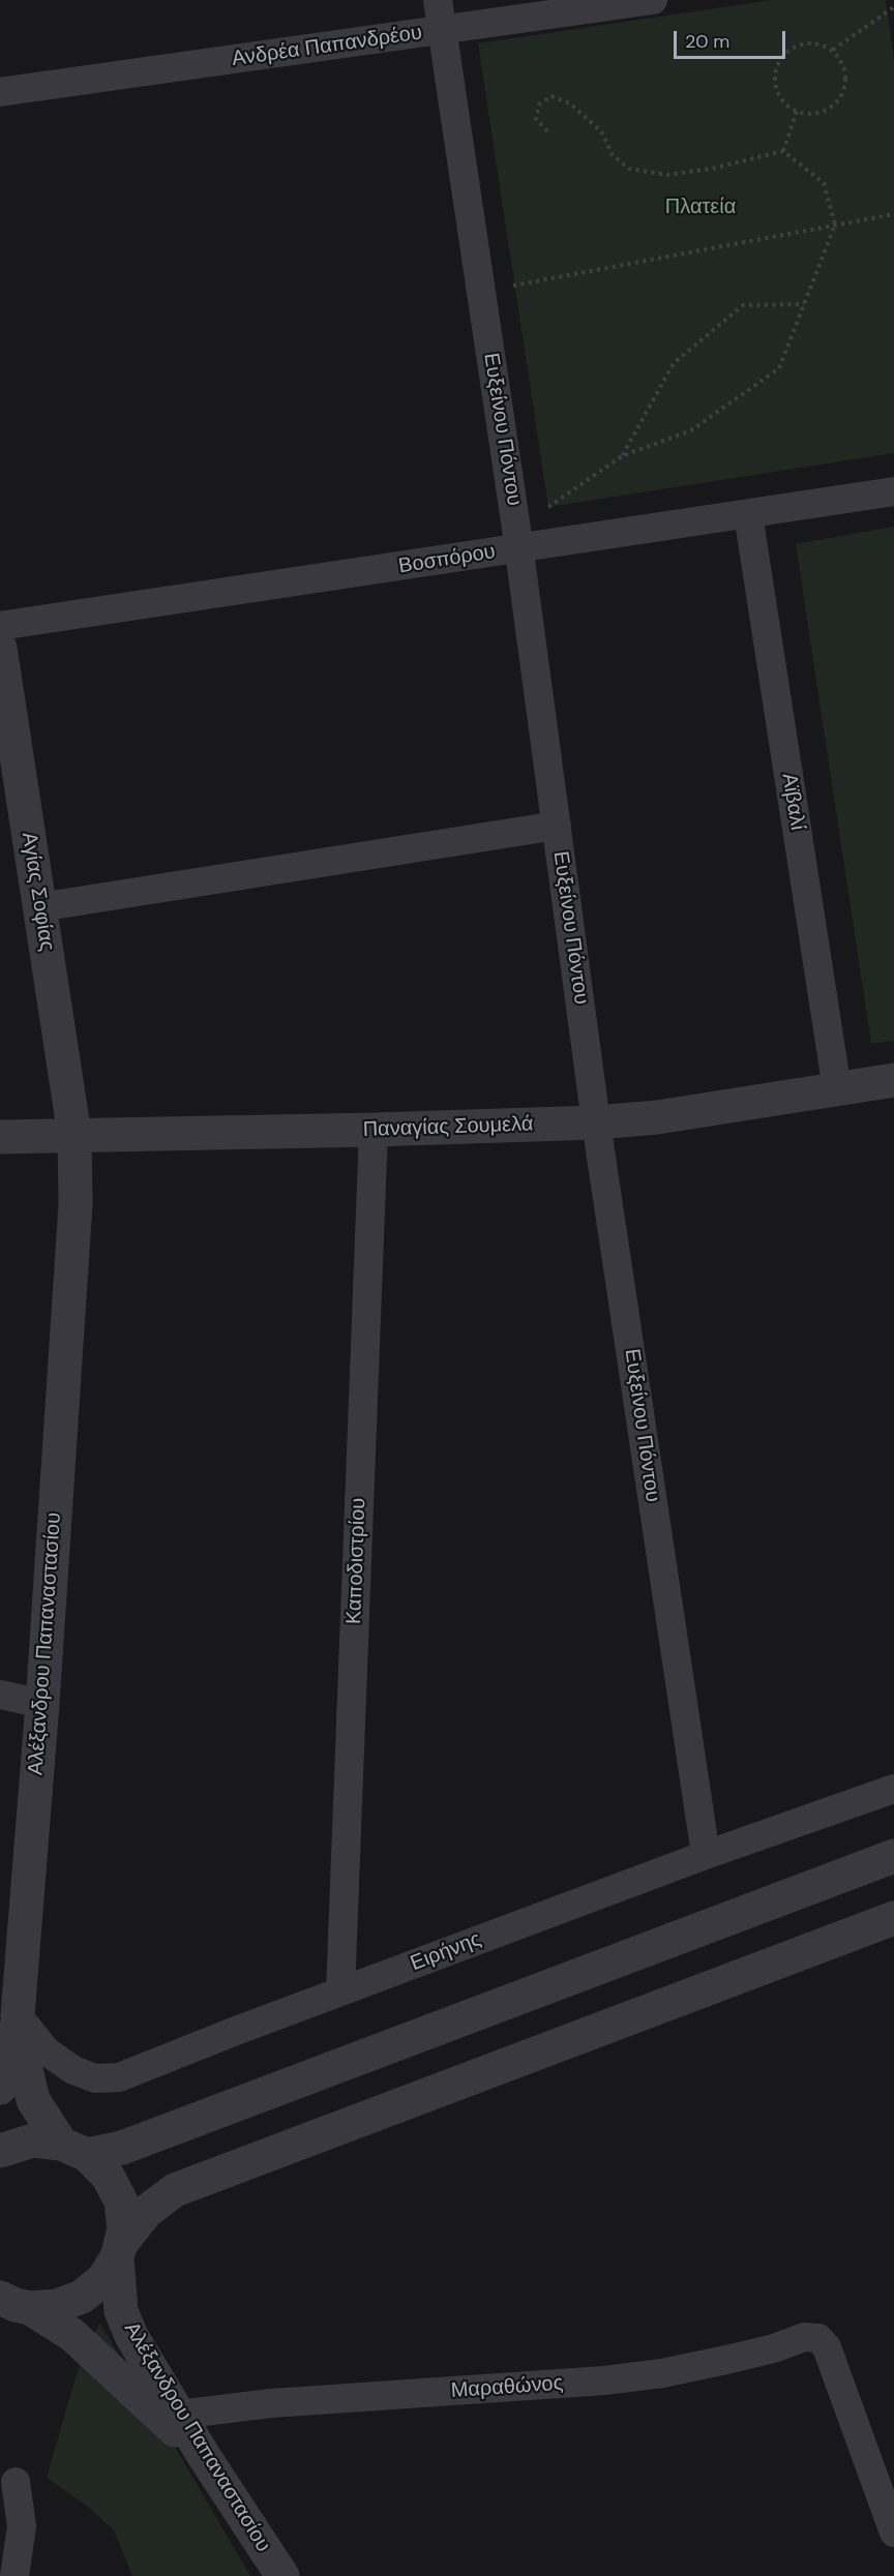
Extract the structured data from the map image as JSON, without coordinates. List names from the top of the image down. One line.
{"streets":{"street":["Ανδρέα Παπανδρέου","Ευξείνου Πόντου","Βοσπόρου","Αϊβαλί","Αγίας Σοφίας","Παναγίας Σουμελά","Καποδιστρίου","Αλέξανδρου Παπαναστασίου","Ειρήνης","Μαραθώνος"]},"crossings":[["Ανδρέα Παπανδρέου","Ευξείνου Πόντου"],["Ευξείνου Πόντου","Βοσπόρου"],["Ευξείνου Πόντου","Παναγίας Σουμελά"],["Ευξείνου Πόντου","Ειρήνης"],["Βοσπόρου","Αϊβαλί"],["Αϊβαλί","Παναγίας Σουμελά"],["Αγίας Σοφίας","Παναγίας Σουμελά"],["Αγίας Σοφίας","Αλέξανδρου Παπαναστασίου"],["Παναγίας Σουμελά","Καποδιστρίου"],["Παναγίας Σουμελά","Αλέξανδρου Παπαναστασίου"],["Καποδιστρίου","Ειρήνης"],["Αλέξανδρου Παπαναστασίου","Ειρήνης"],["Αλέξανδρου Παπαναστασίου","Μαραθώνος"]],"parks":["Πλατεία"],"scale_bar":"20 m"}
